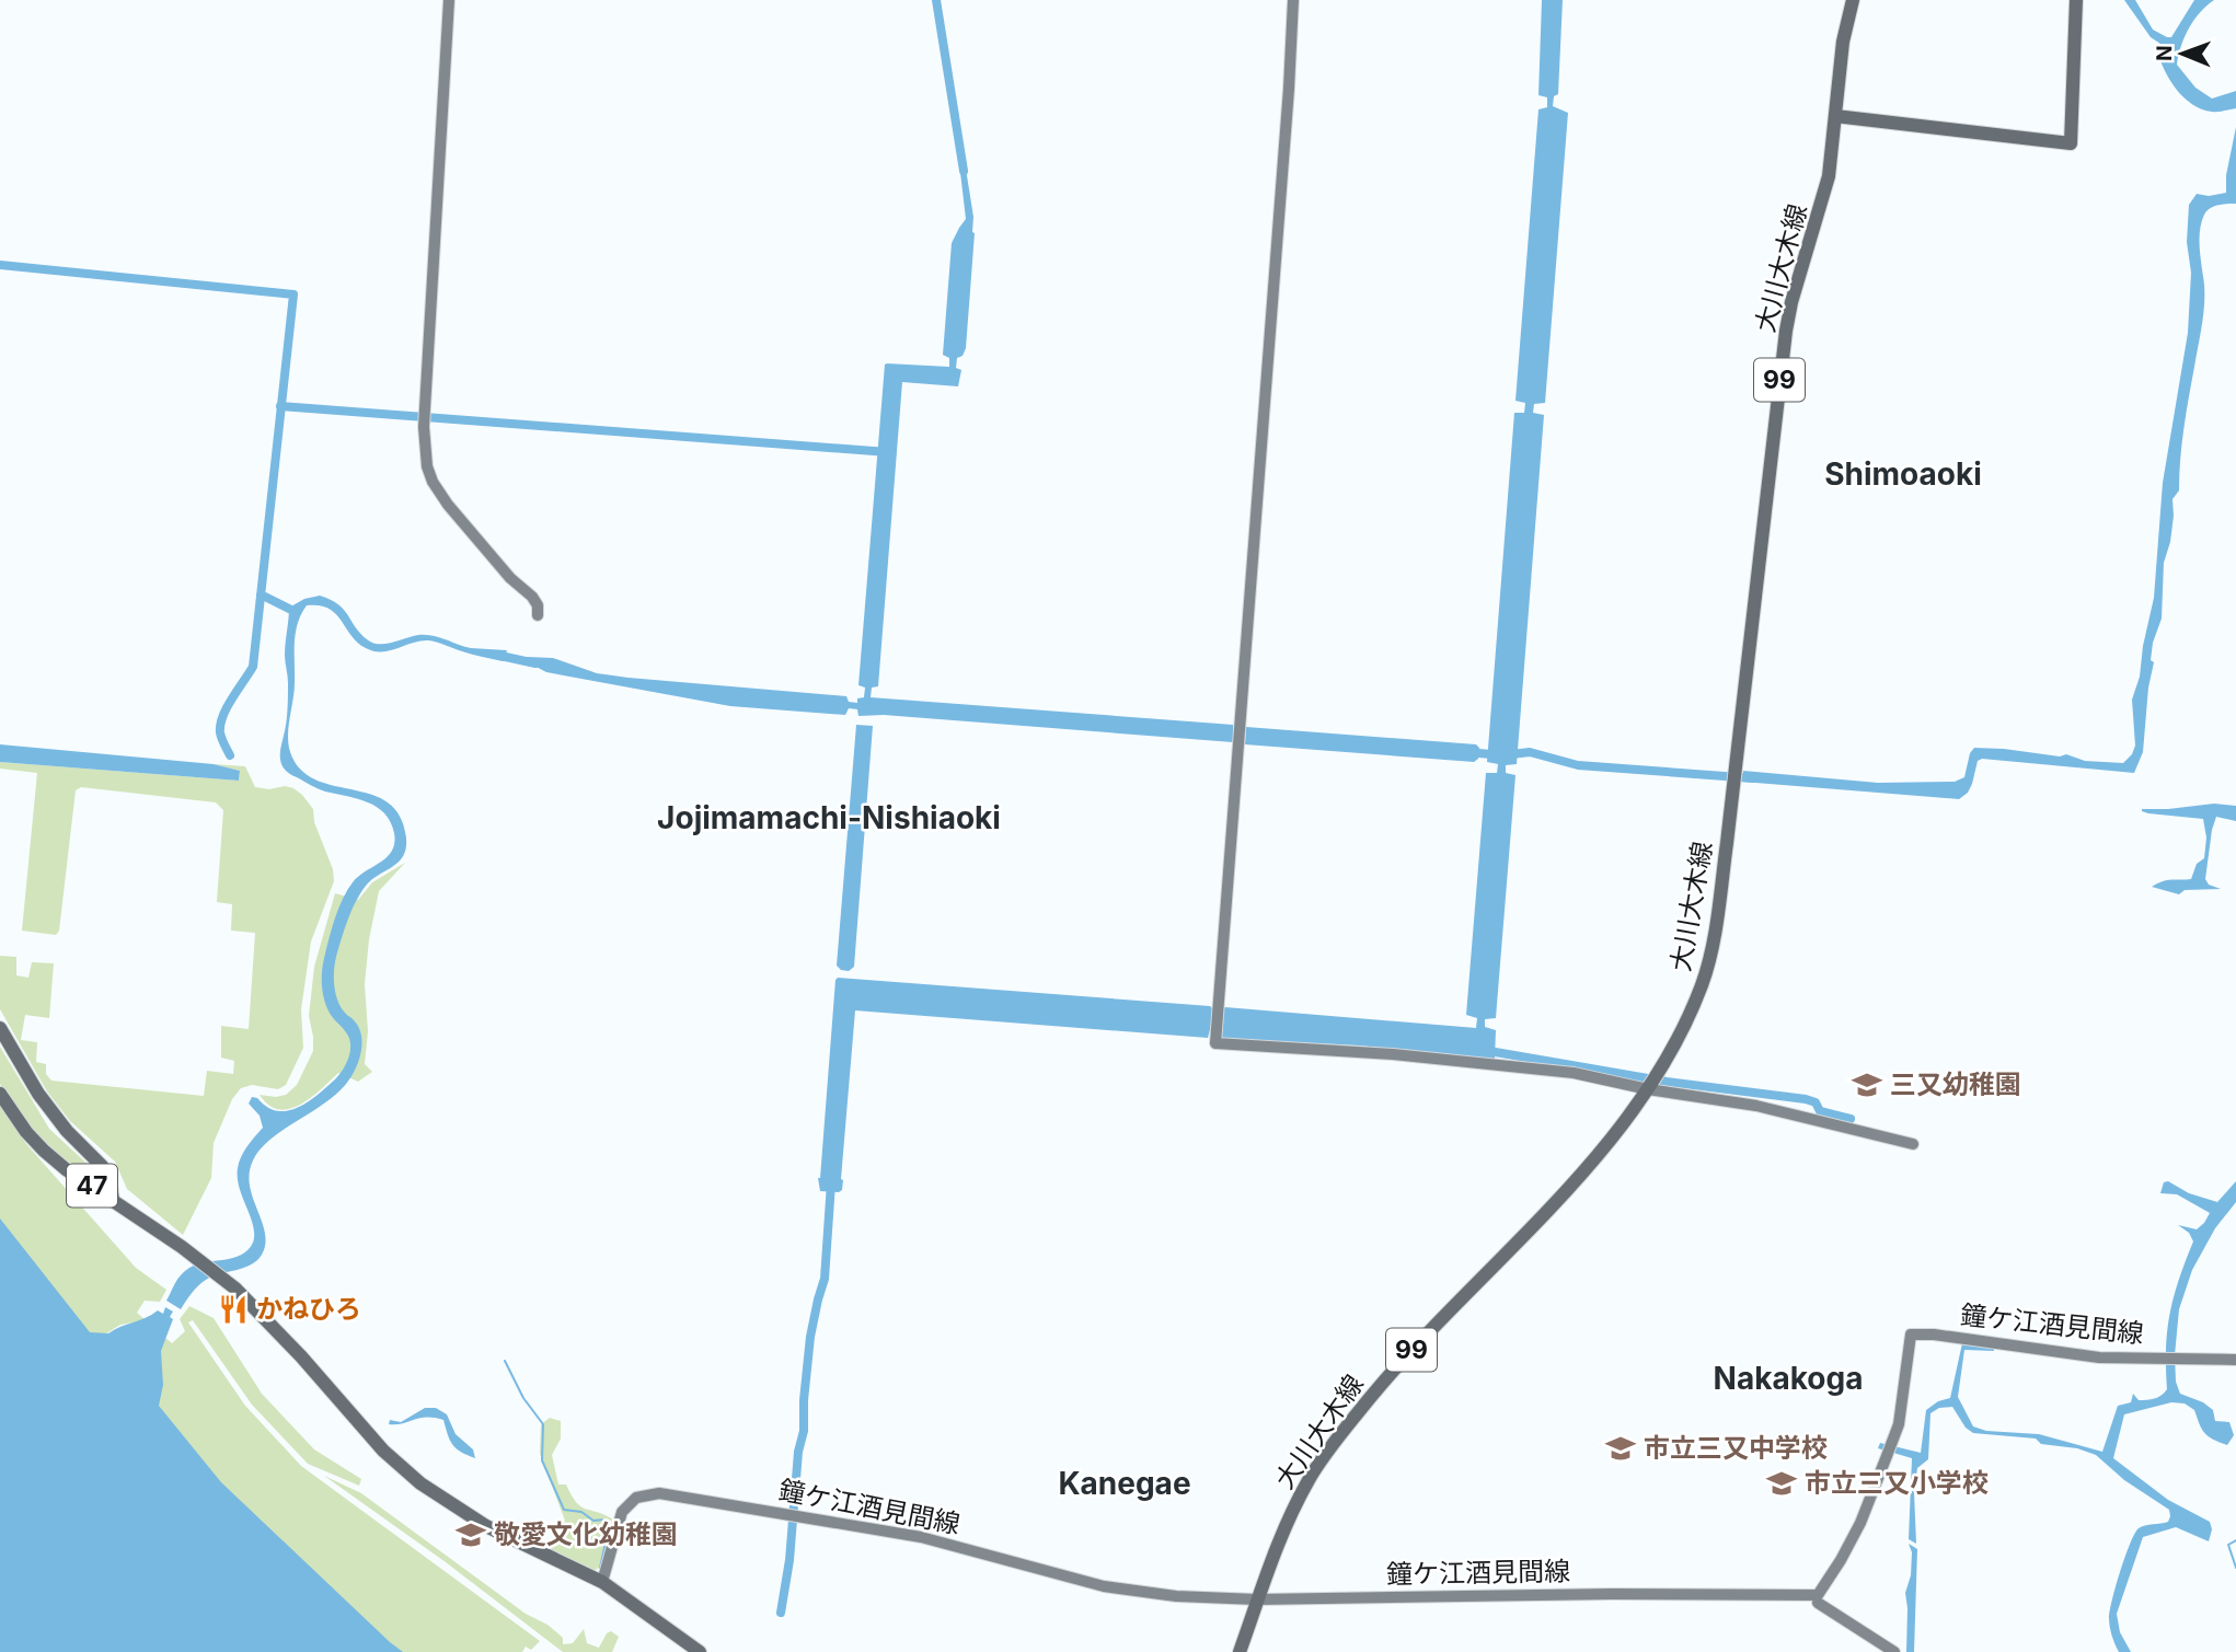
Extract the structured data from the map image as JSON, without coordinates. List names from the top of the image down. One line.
{"streets":{"main road":["大川大木線","99","47"],"street":["鐘ケ江酒見間線"]},"crossings":[["大川大木線","鐘ケ江酒見間線"],["47","鐘ケ江酒見間線"]],"districts":["Shimoaoki","Jojimamachi-Nishiaoki","Nakakoga","Kanegae"],"places":{"school or university":["三又幼稚園","市立三又中学校","市立三又小学校","敬愛文化幼稚園"],"restaurant":["かねひろ"]},"north":"left"}
